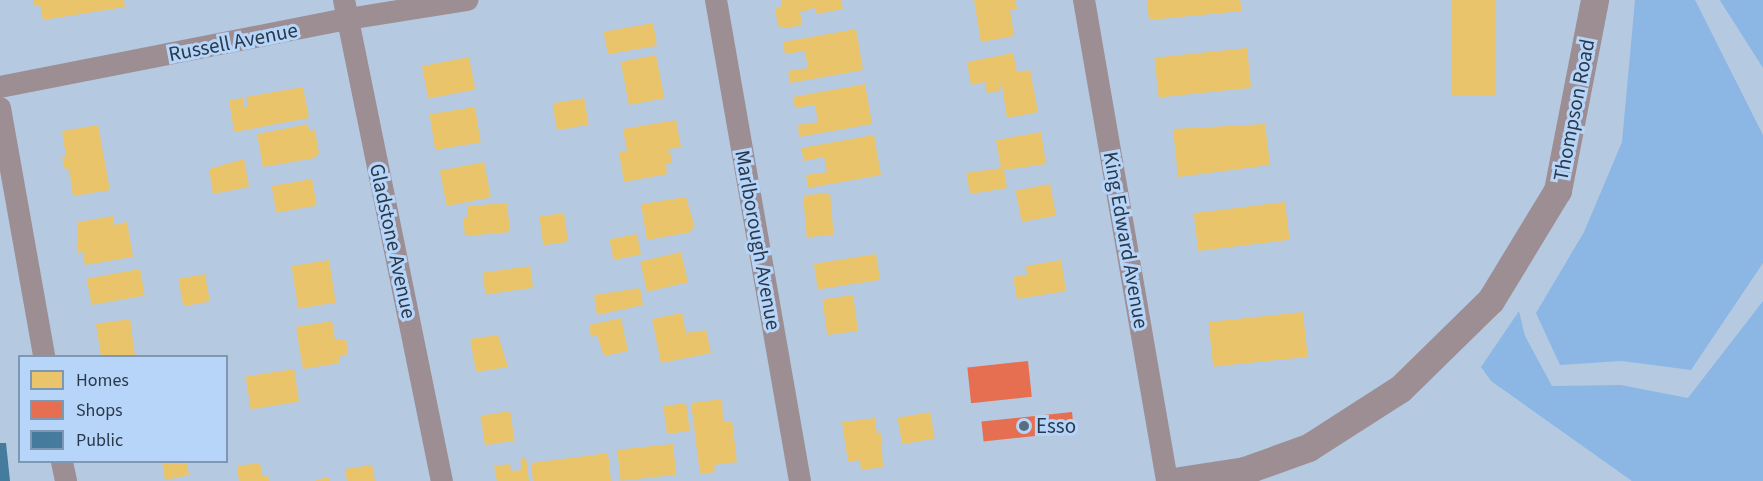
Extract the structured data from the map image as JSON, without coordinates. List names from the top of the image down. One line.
{"streets":{"street":["Russell Avenue","Thompson Road","Marlborough Avenue","King Edward Avenue","Gladstone Avenue"]},"crossings":[["Russell Avenue","Gladstone Avenue"]],"places":["Esso"],"legend":["Homes","Shops","Public"]}
